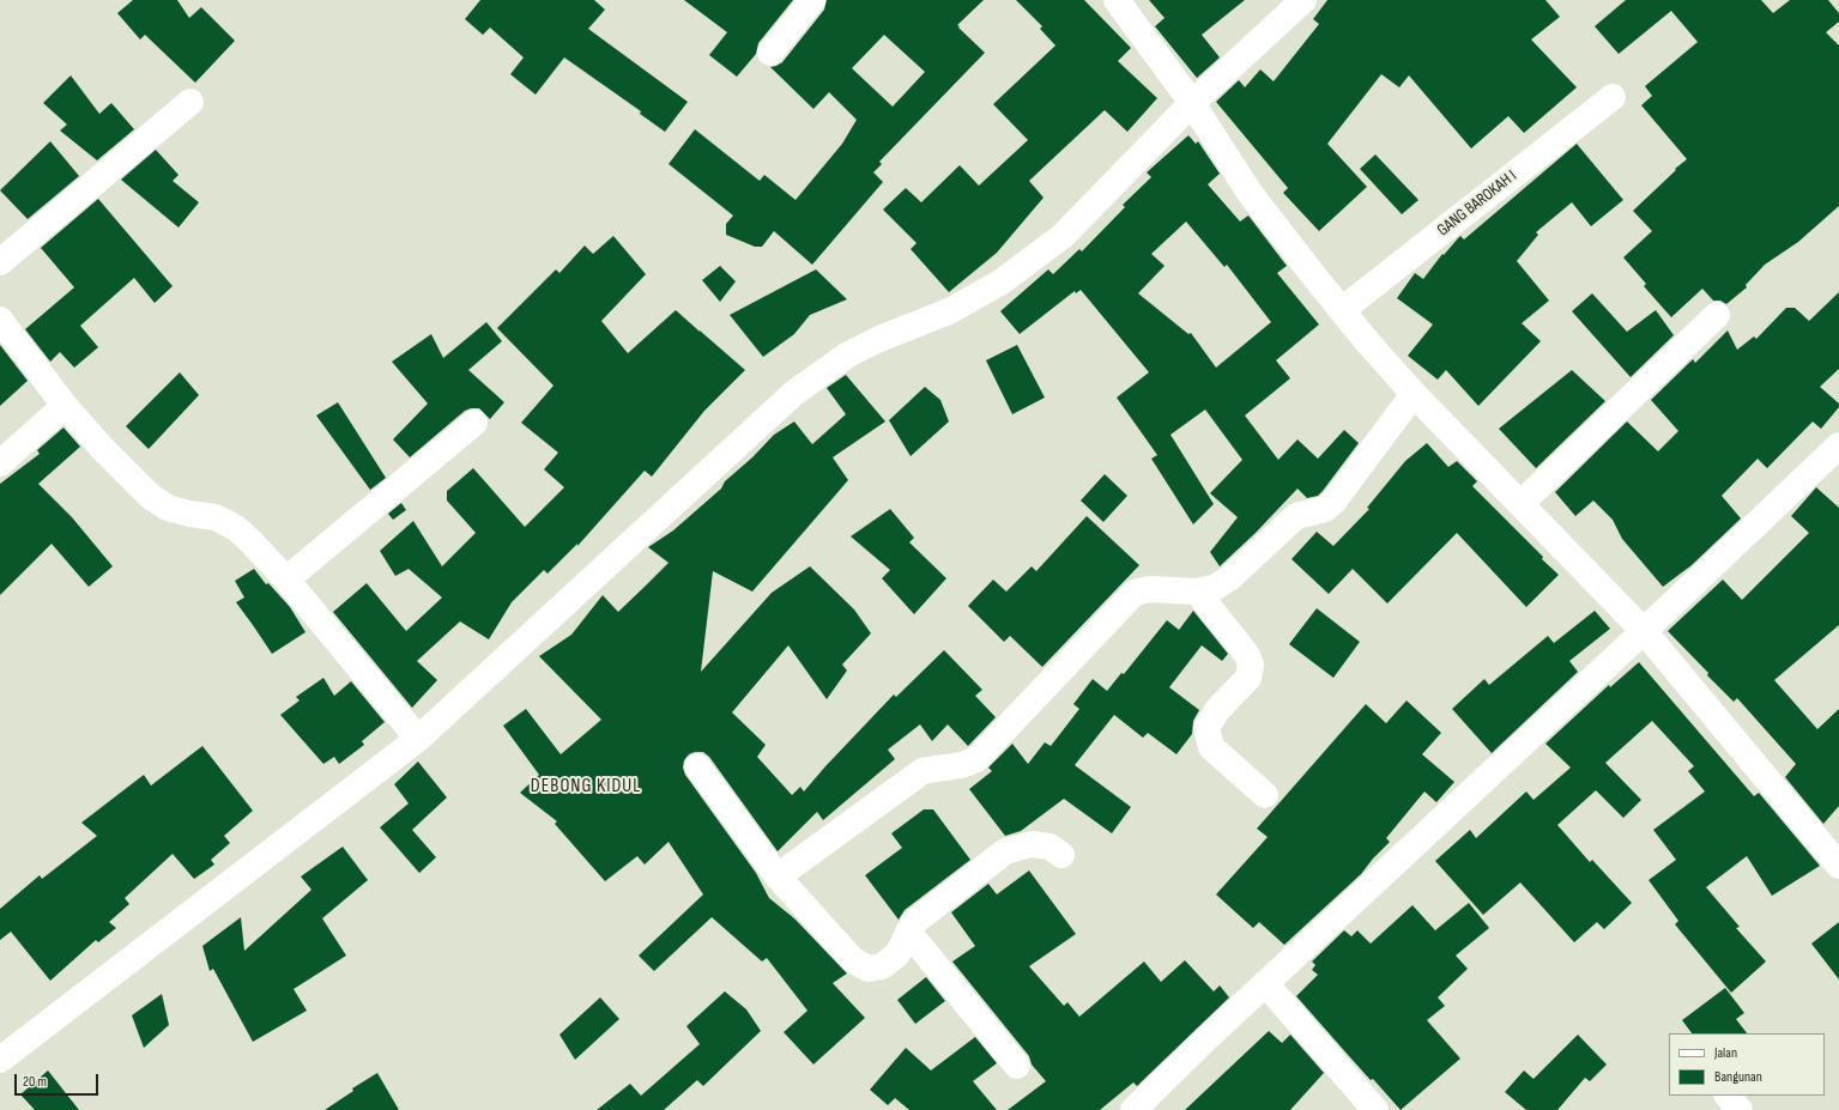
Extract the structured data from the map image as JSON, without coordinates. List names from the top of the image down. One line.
{"streets":{"street":["GANG BAROKAH I"]},"districts":["DEBONG KIDUL"],"legend":["Jalan","Bangunan"],"scale_bar":"20 m"}
